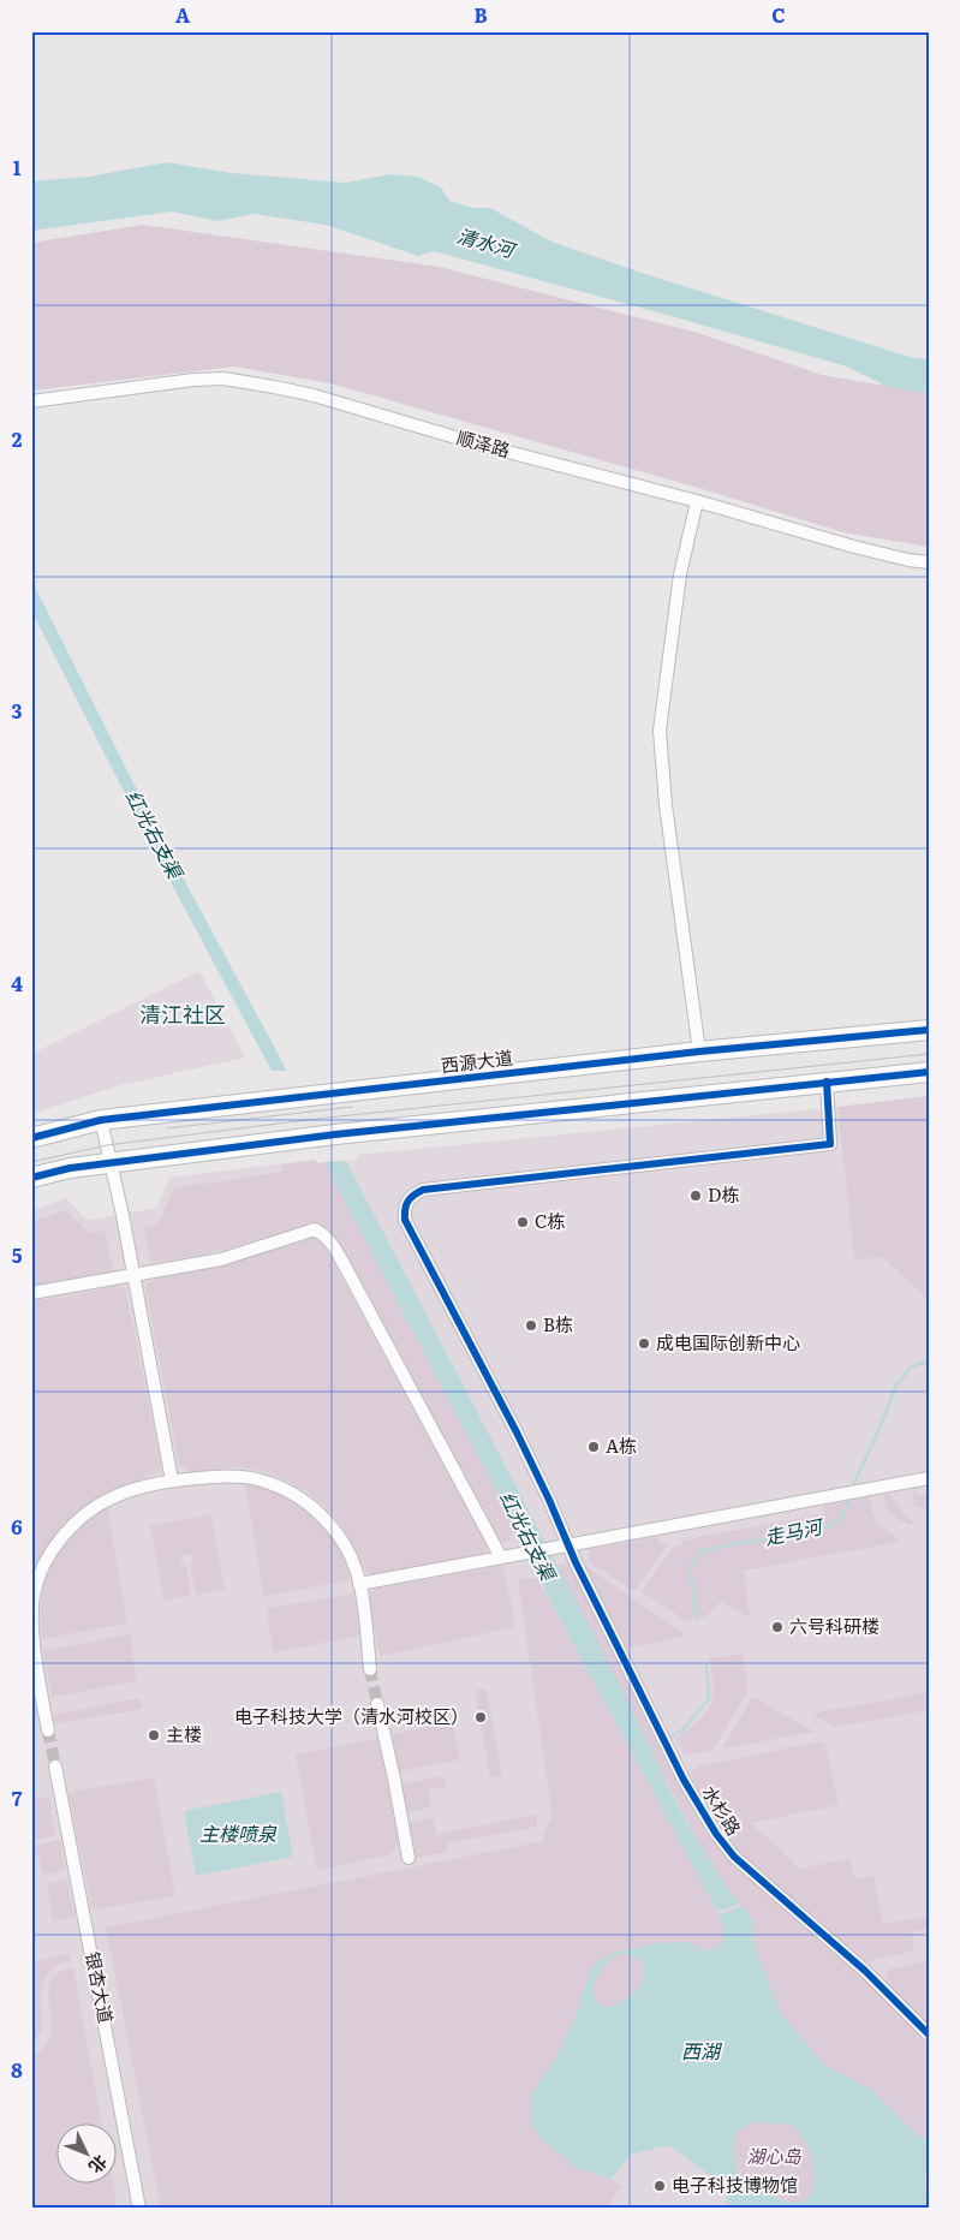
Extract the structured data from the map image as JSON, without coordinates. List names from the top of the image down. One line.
{"streets":{"main road":["西源大道"],"street":["顺泽路","水杉路","银杏大道"]},"districts":["清江社区"],"water":["清水河","红光右支渠","走马河","主楼喷泉","西湖"],"parks":["湖心岛"],"places":["D栋","C栋","B栋","成电国际创新中心","A栋","六号科研楼","电子科技大学（清水河校区）","主楼","电子科技博物馆"],"north":"bottom right","grid":{"columns":["A","B","C"],"rows":["1","2","3","4","5","6","7","8"]}}
